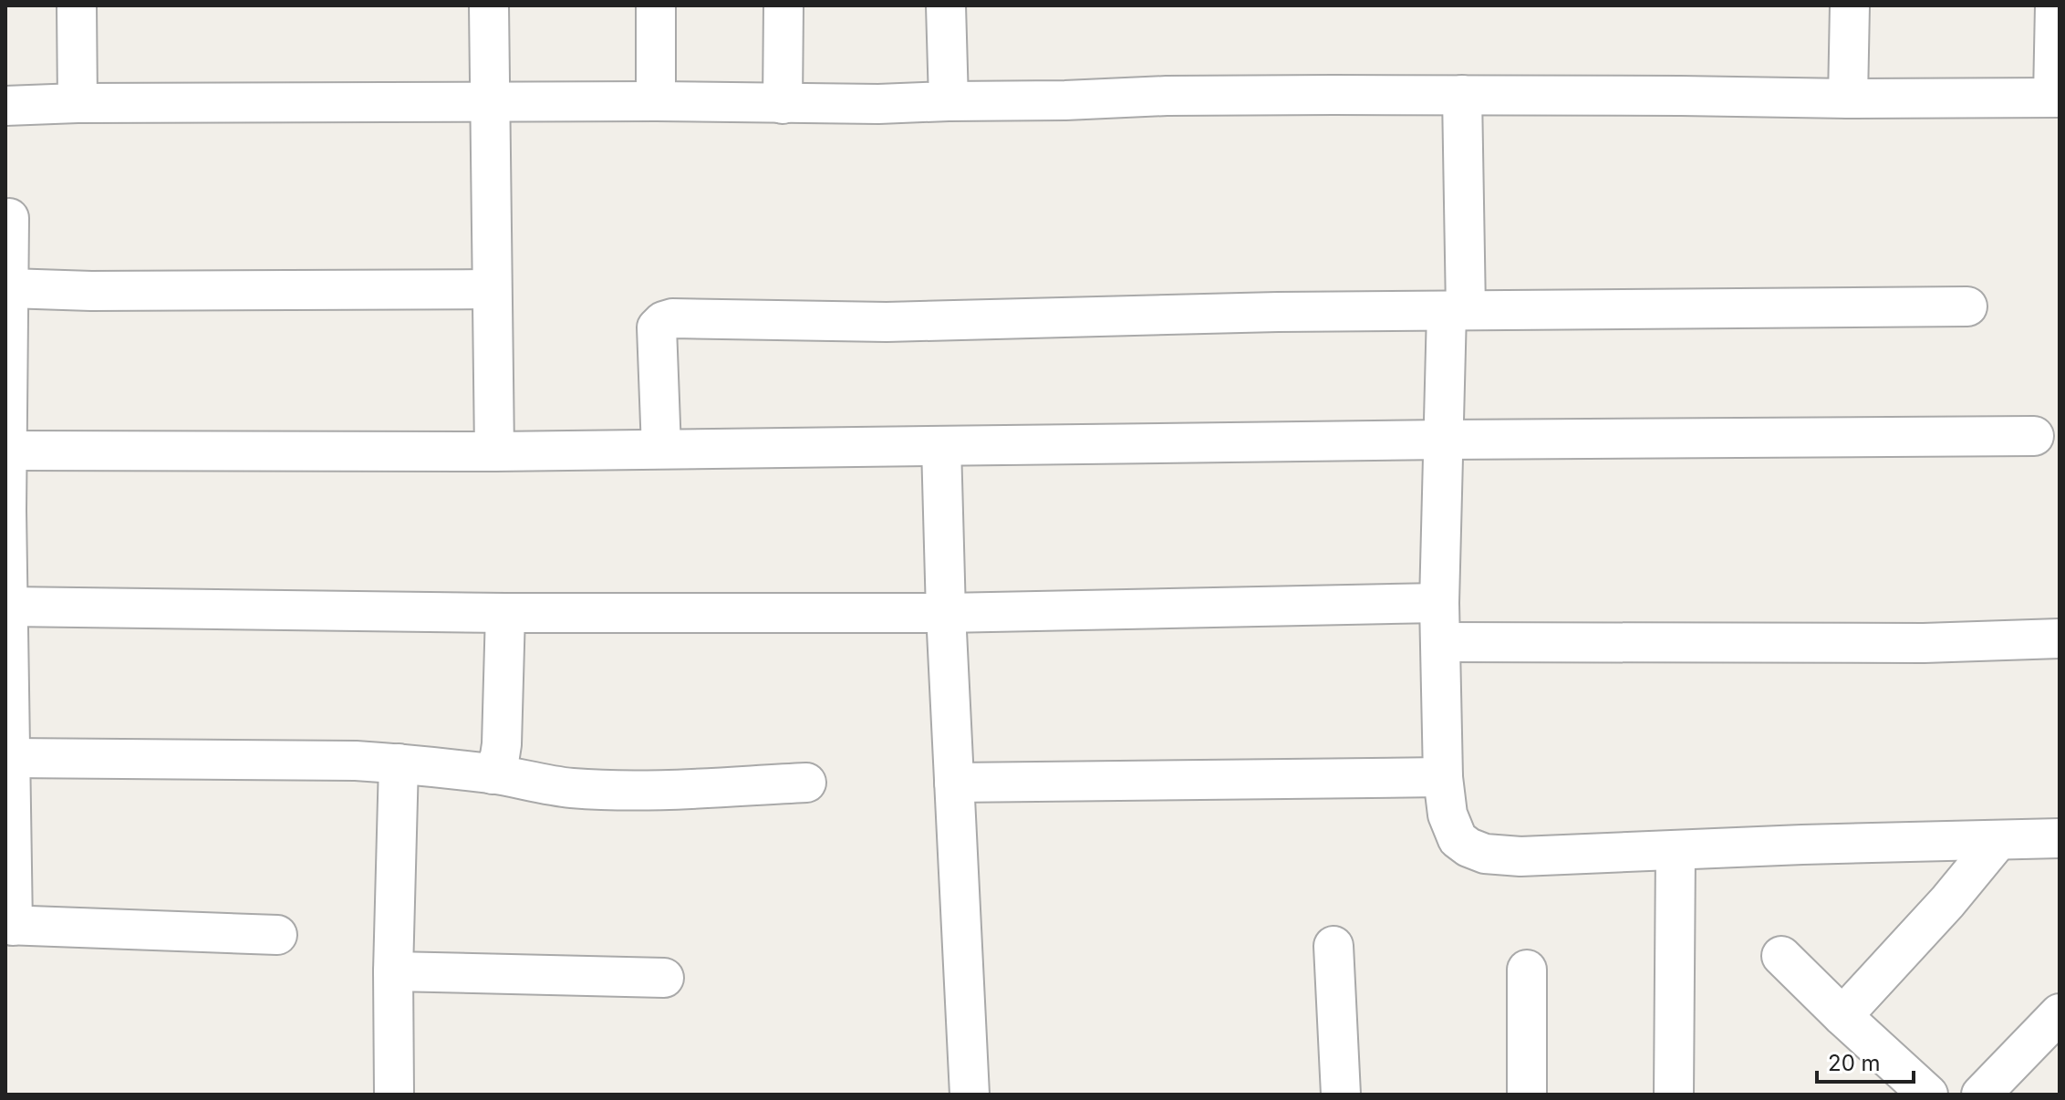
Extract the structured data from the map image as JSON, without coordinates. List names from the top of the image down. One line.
{"scale_bar":"20 m"}
